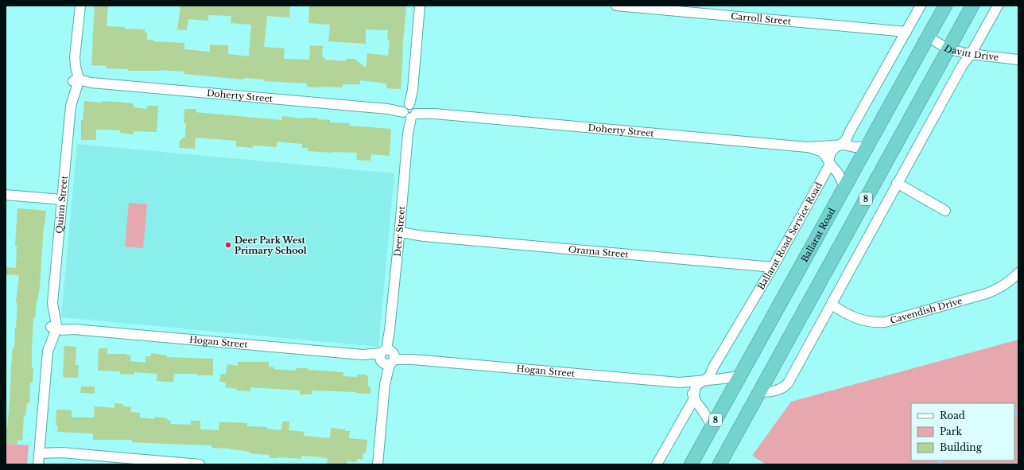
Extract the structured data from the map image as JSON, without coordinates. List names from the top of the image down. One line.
{"streets":{"highway":["8","Ballarat Road"],"street":["Carroll Street","Davitt Drive","Doherty Street","Quinn Street","Deer Street","Ballarat Road Service Road","Orama Street","Cavendish Drive","Hogan Street"]},"crossings":[["Carroll Street","Ballarat Road Service Road"],["Davitt Drive","8"],["Davitt Drive","Ballarat Road"],["Doherty Street","Quinn Street"],["Doherty Street","Deer Street"],["Doherty Street","Ballarat Road Service Road"],["Doherty Street","Ballarat Road"],["Quinn Street","Hogan Street"],["Deer Street","Orama Street"],["Deer Street","Hogan Street"],["Ballarat Road Service Road","Orama Street"],["Ballarat Road Service Road","Hogan Street"],["Ballarat Road","Hogan Street"]],"places":["Deer Park West Primary School"],"legend":["Road","Park","Building"]}
